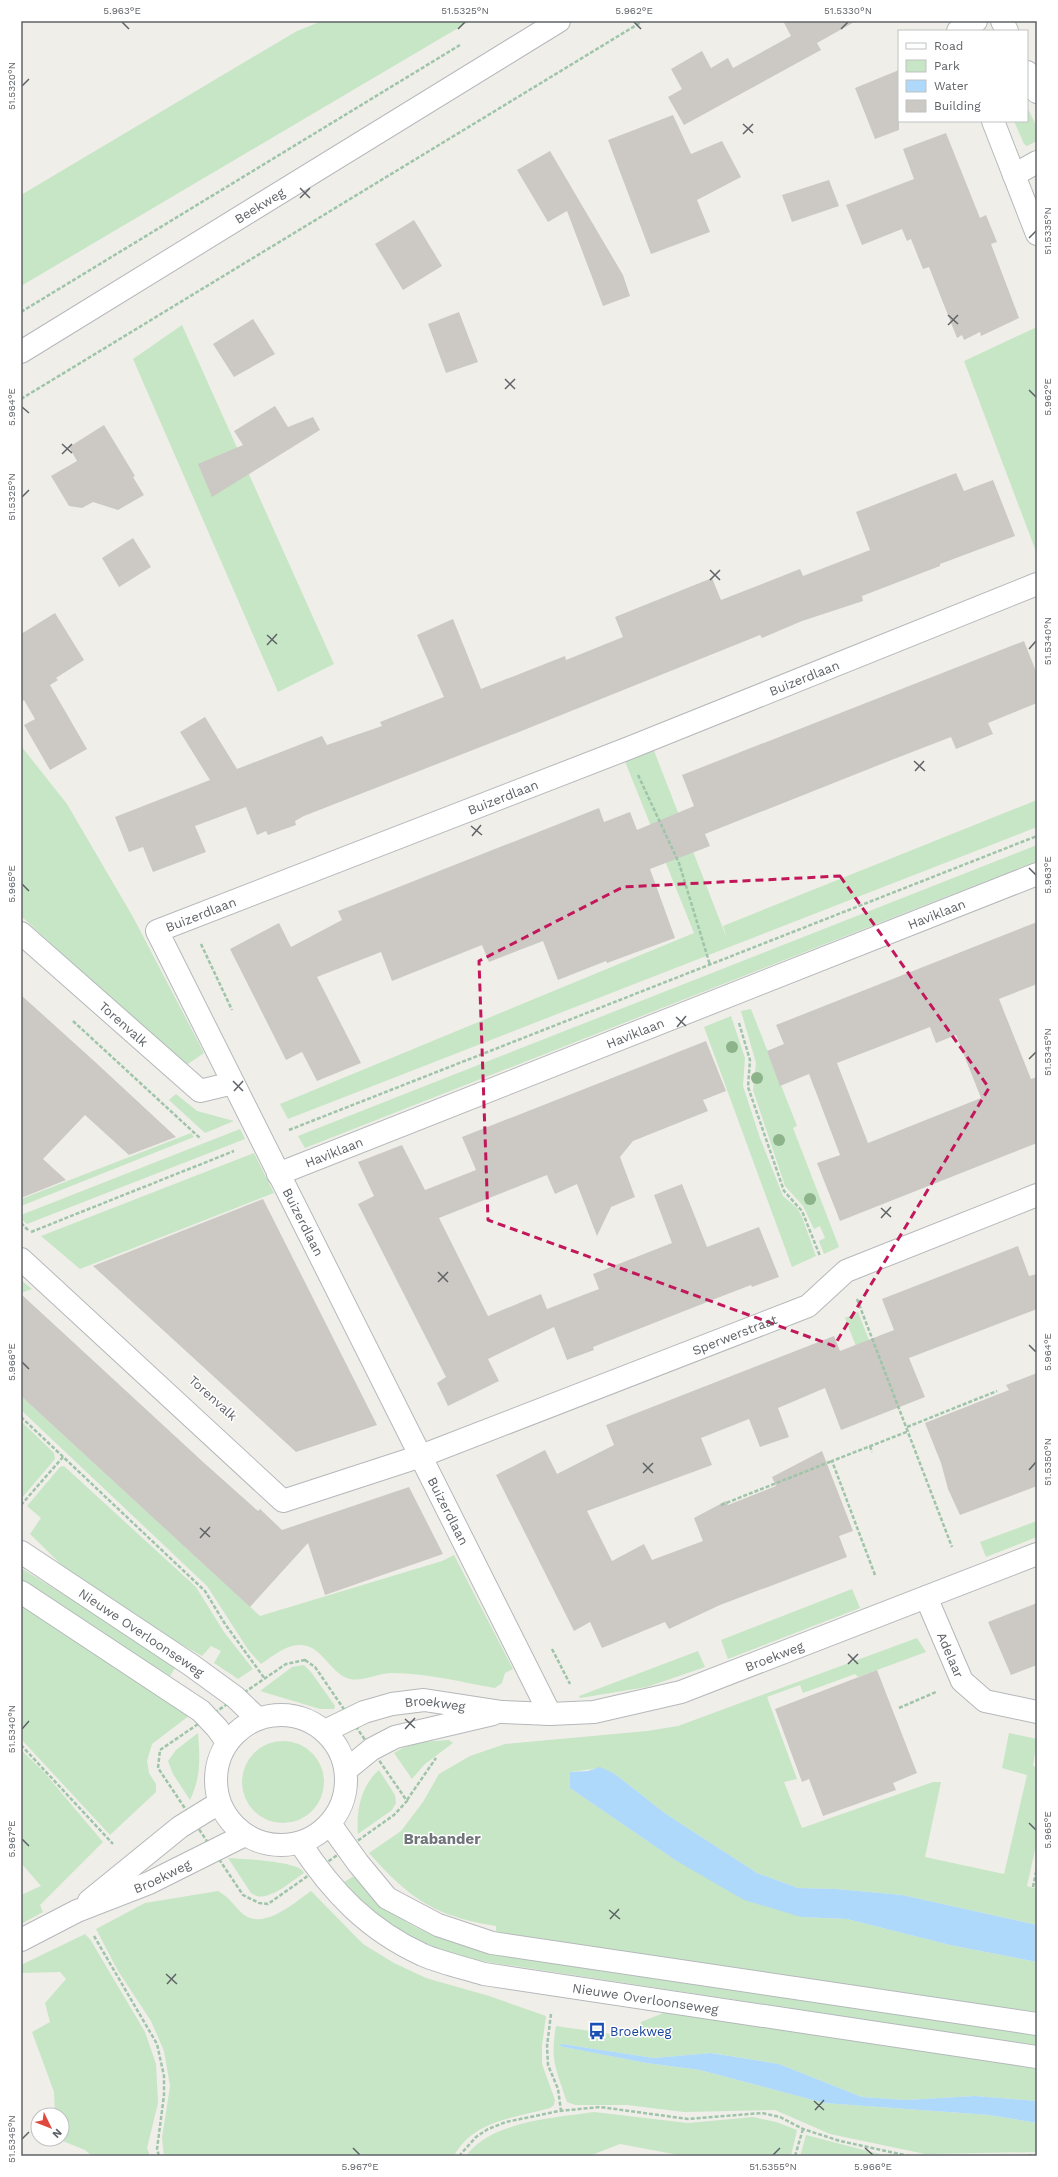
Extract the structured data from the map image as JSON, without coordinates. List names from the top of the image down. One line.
{"streets":{"street":["Beekweg","Buizerdlaan","Haviklaan","Torenvalk","Sperwerstraat","Nieuwe Overloonseweg","Adelaar","Broekweg"]},"crossings":[["Buizerdlaan","Haviklaan"],["Buizerdlaan","Torenvalk"],["Buizerdlaan","Sperwerstraat"],["Buizerdlaan","Broekweg"],["Nieuwe Overloonseweg","Broekweg"],["Adelaar","Broekweg"]],"districts":["Brabander"],"places":{"bus stop":["Broekweg"]},"legend":["Road","Park","Water","Building"],"north":"bottom right","coordinates":["5.963°E","51.5325°N","5.962°E","51.5330°N","51.5320°N","51.5335°N","5.964°E","51.5340°N","5.965°E","51.5345°N","5.966°E","51.5350°N","5.967°E","51.5355°N"]}
